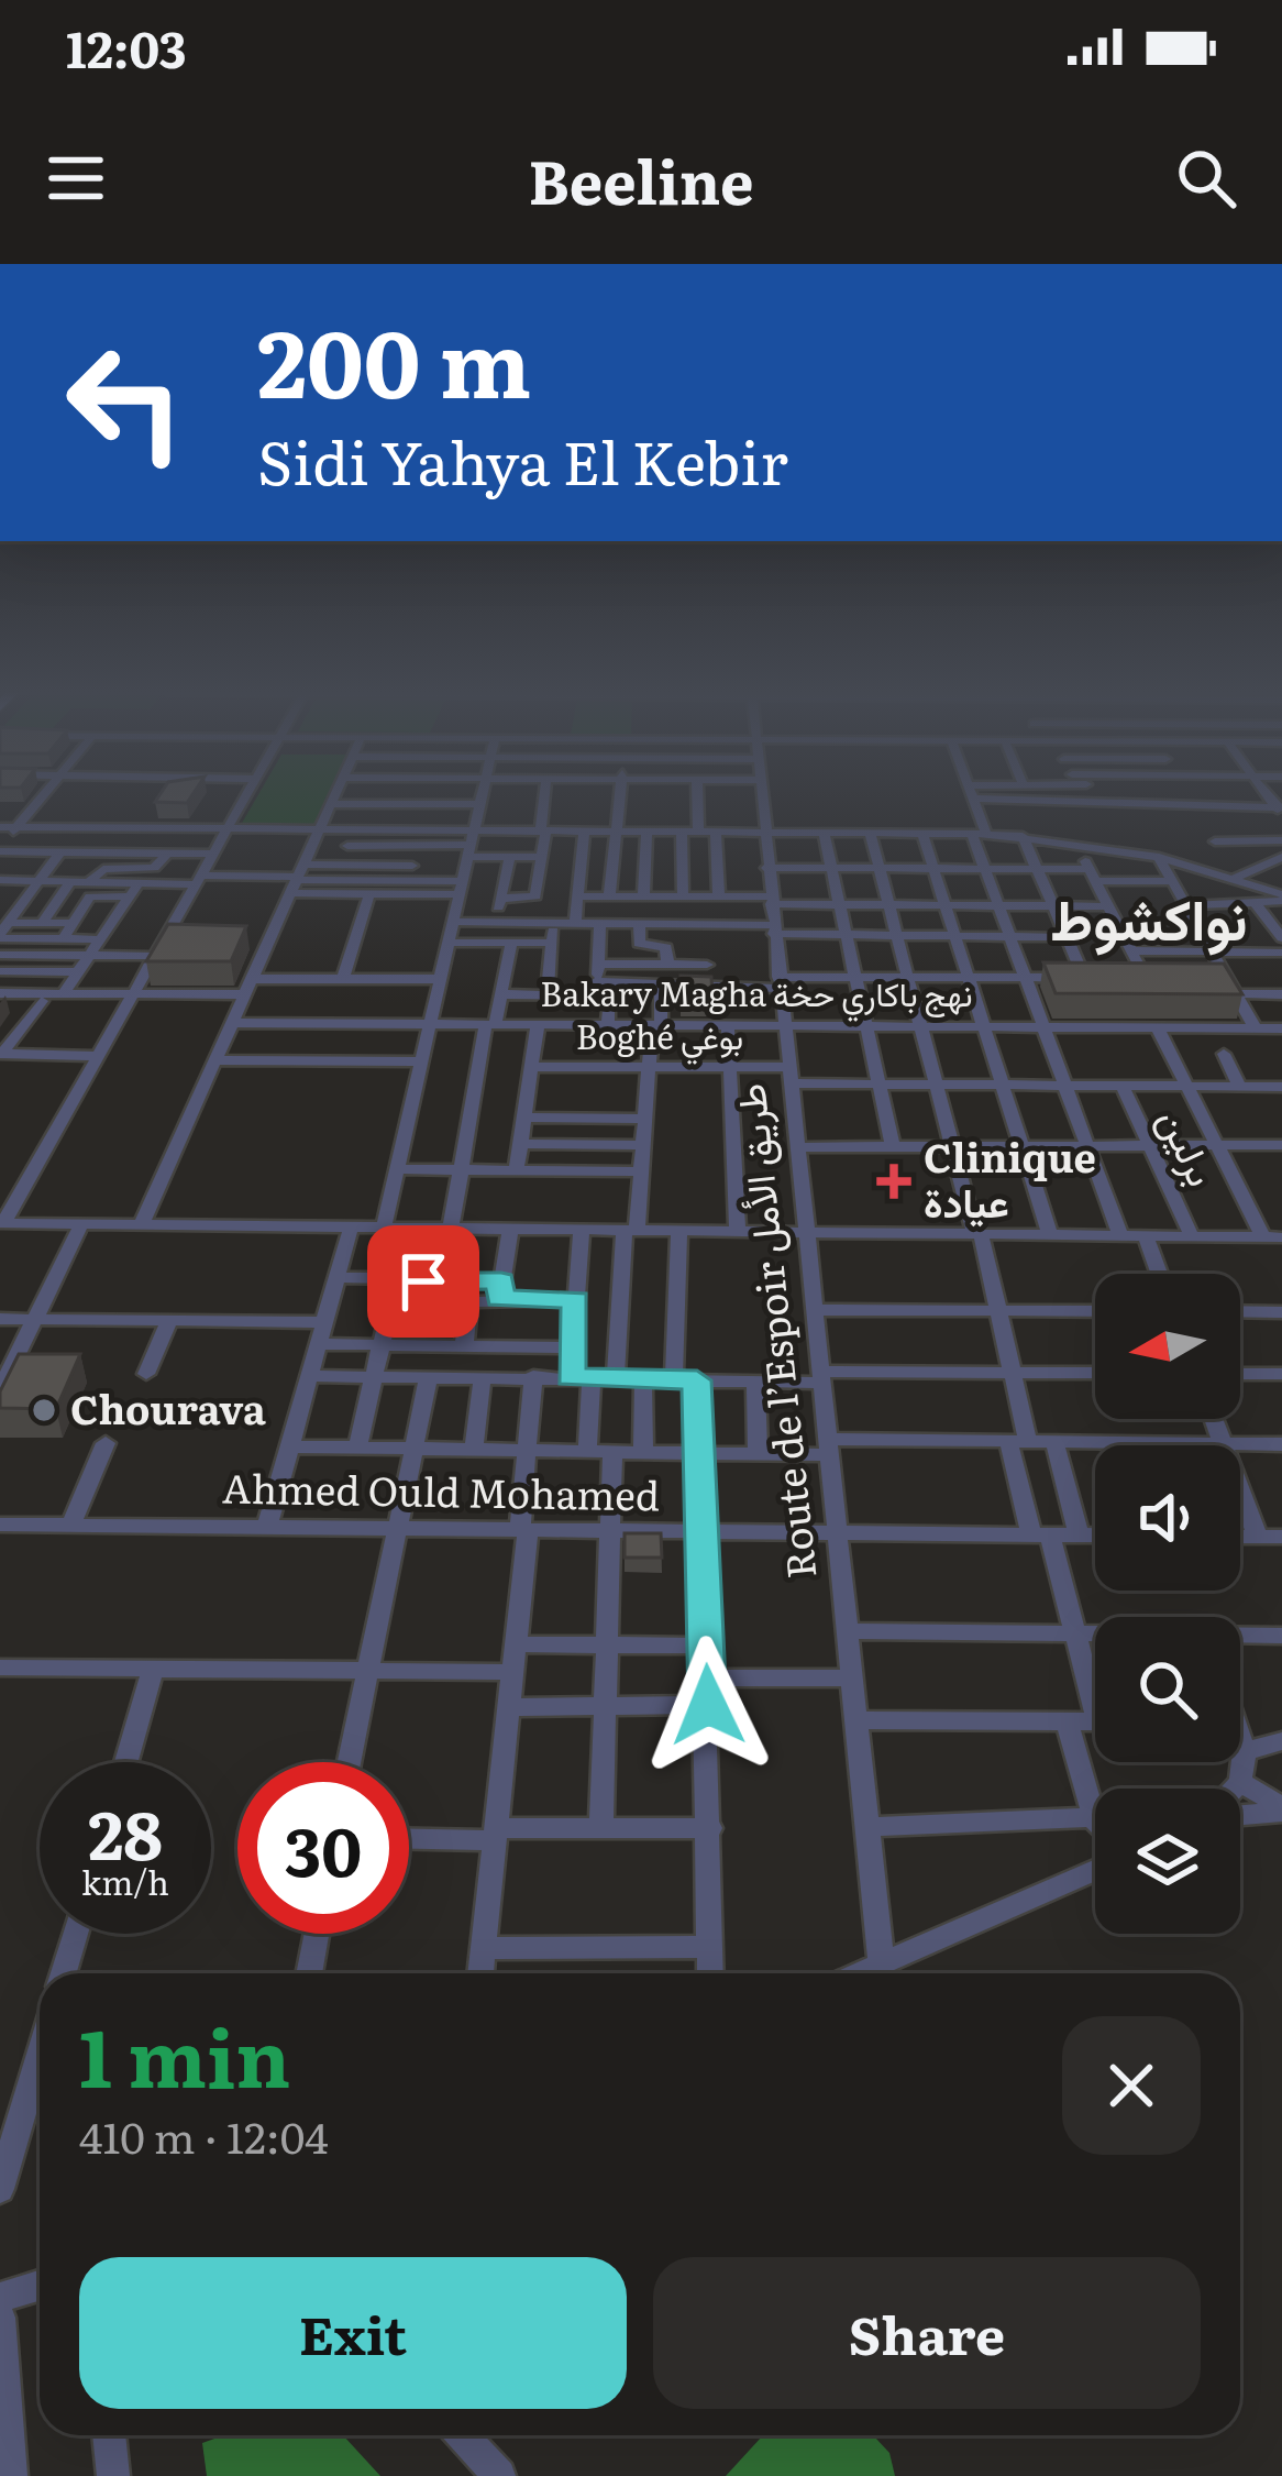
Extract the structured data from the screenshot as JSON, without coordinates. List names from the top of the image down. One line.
{"streets":{"street":["Bakary Magha نهج باكاري حخة","Boghé بوغي","برلين","Route de l’Espoir طريق الأمل","Ahmed Ould Mohamed"]},"crossings":[["Bakary Magha نهج باكاري حخة","Route de l’Espoir طريق الأمل"],["Boghé بوغي","برلين"],["Boghé بوغي","Route de l’Espoir طريق الأمل"],["Route de l’Espoir طريق الأمل","Ahmed Ould Mohamed"]],"districts":["نواكشوط"],"places":{"health":["Clinique عيادة"],"other":["Chourava"]},"north":"left","page":{"status":"12:03","header":"Beeline","turn":["200 m","Sidi Yahya El Kebir"],"speed":"28 km/h","limit":"30","heading":["1 min","410 m · 12:04"],"buttons":["Exit","Share"]}}
